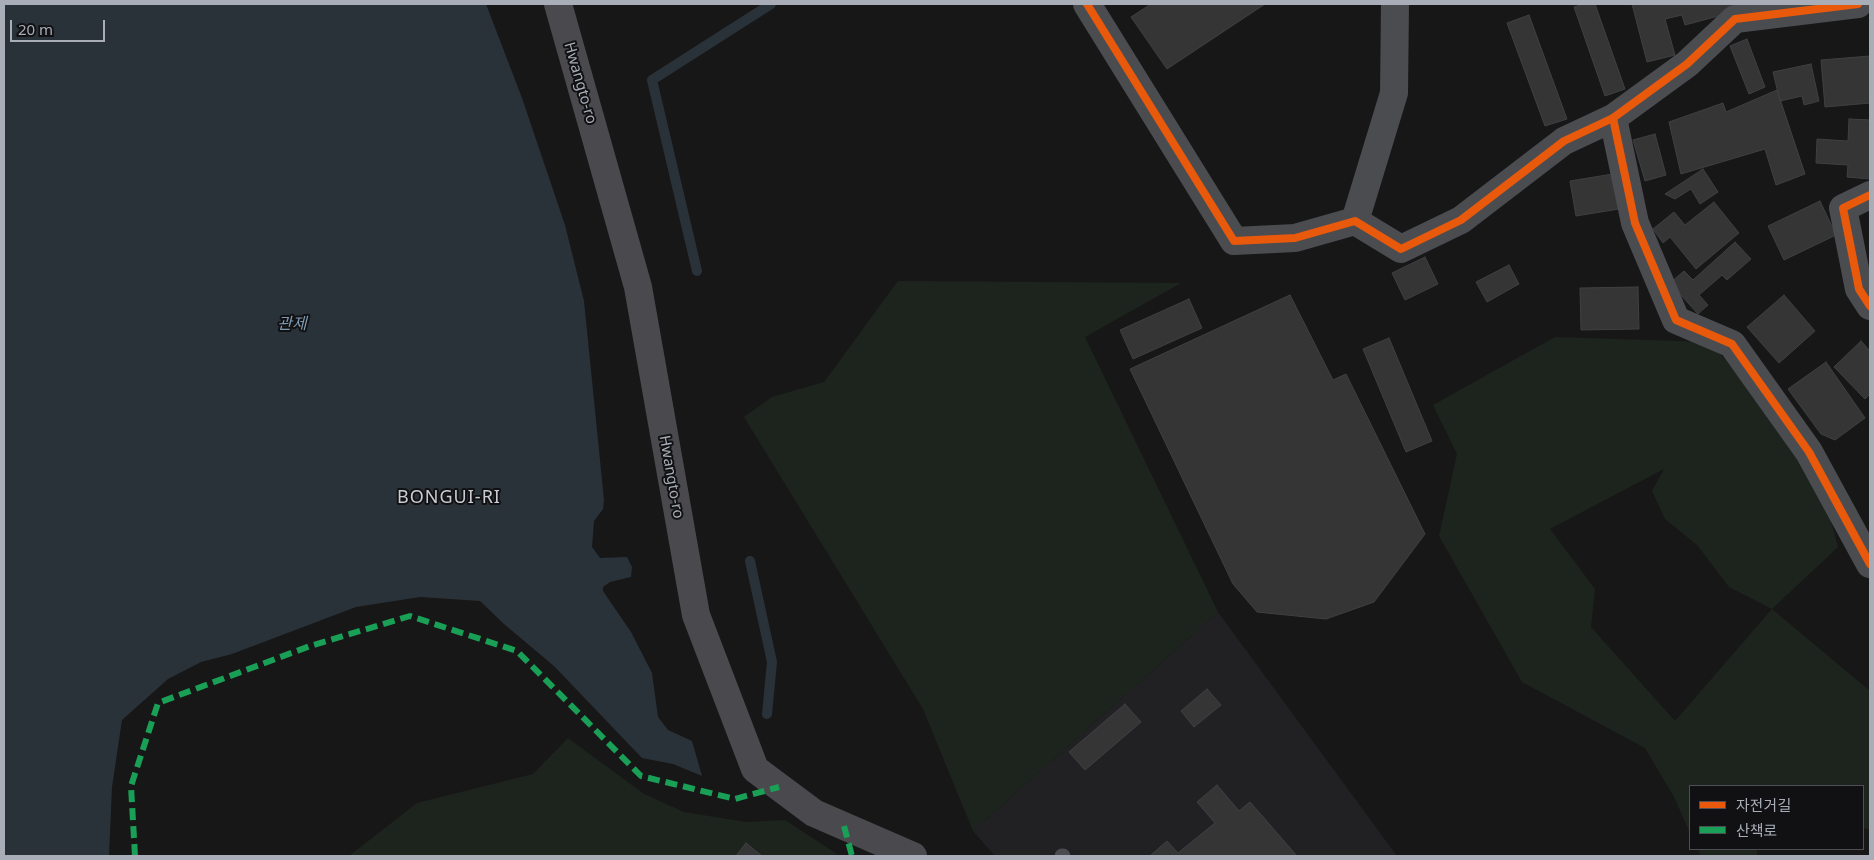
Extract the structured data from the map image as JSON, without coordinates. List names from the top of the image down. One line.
{"streets":{"main road":["Hwangto-ro"]},"districts":["BONGUI-RI"],"water":["관제"],"legend":["자전거길","산책로"],"scale_bar":"20 m"}
